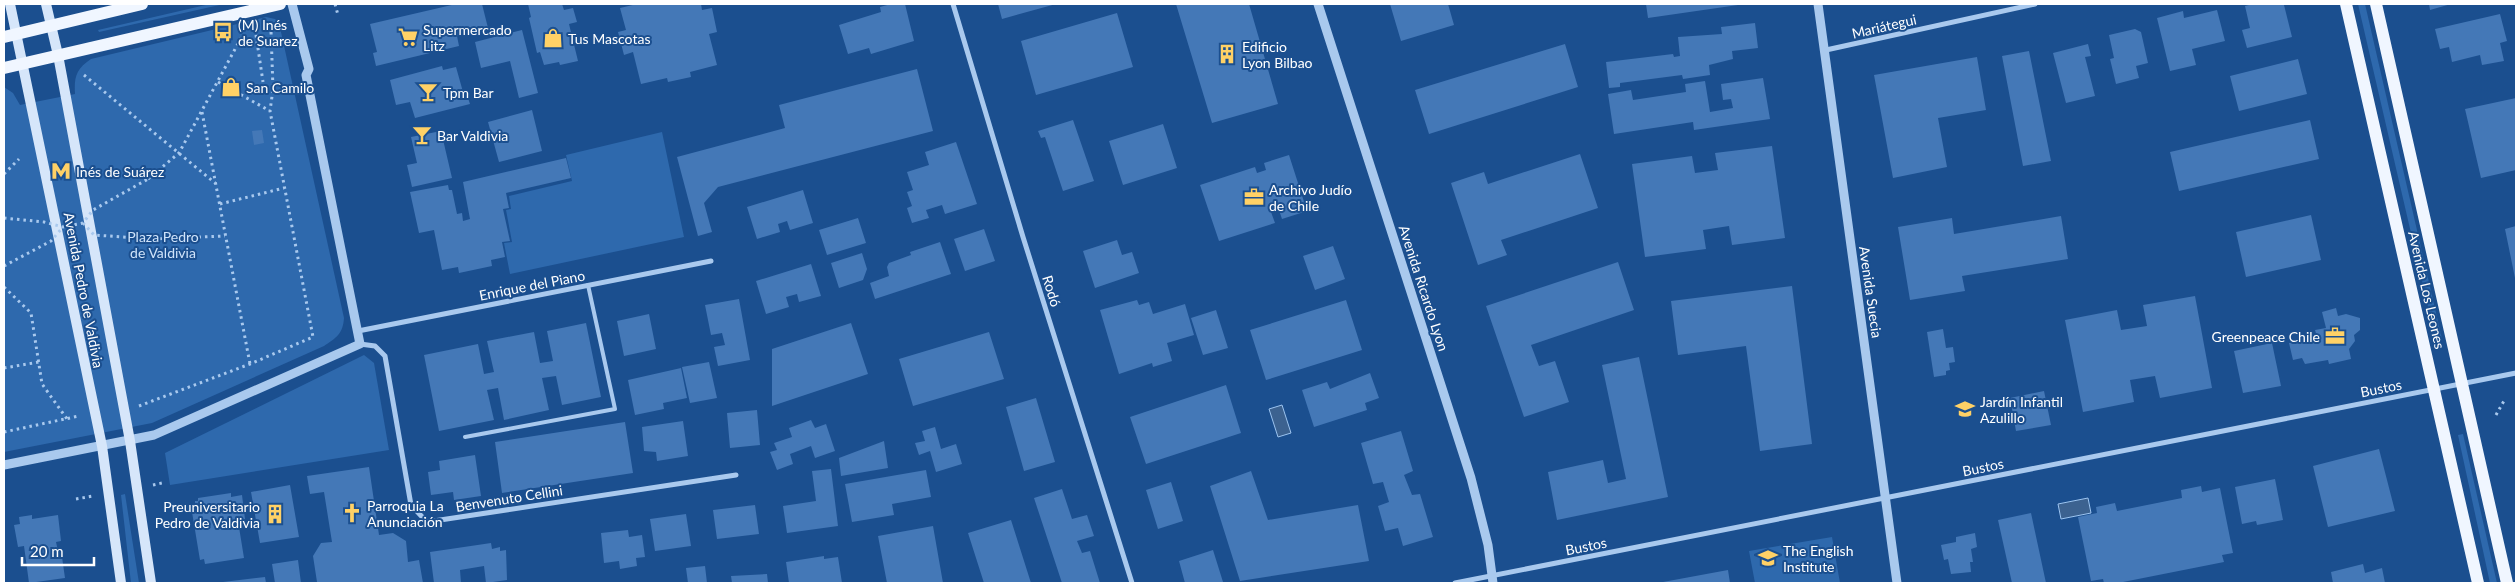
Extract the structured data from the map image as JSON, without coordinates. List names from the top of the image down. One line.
{"streets":{"main road":["Avenida Pedro de Valdivia","Avenida Los Leones"],"street":["Mariátegui","Enrique del Piano","Avenida Ricardo Lyon","Rodó","Avenida Suecia","Bustos","Benvenuto Cellini"]},"crossings":[["Mariátegui","Avenida Suecia"],["Avenida Ricardo Lyon","Bustos"],["Avenida Los Leones","Bustos"],["Avenida Suecia","Bustos"]],"parks":["Plaza Pedro de Valdivia"],"places":{"bus stop":["(M) Inés de Suarez"],"supermarket":["Supermercado Litz"],"shop":["Tus Mascotas","San Camilo"],"building":["Edificio Lyon Bilbao","Preuniversitario Pedro de Valdivia"],"bar":["Tpm Bar","Bar Valdivia"],"metro station":["Inés de Suárez"],"office":["Archivo Judío de Chile","Greenpeace Chile"],"school or university":["Jardín Infantil Azulillo","The English Institute"],"church":["Parroquia La Anunciación"]},"scale_bar":"20 m"}
